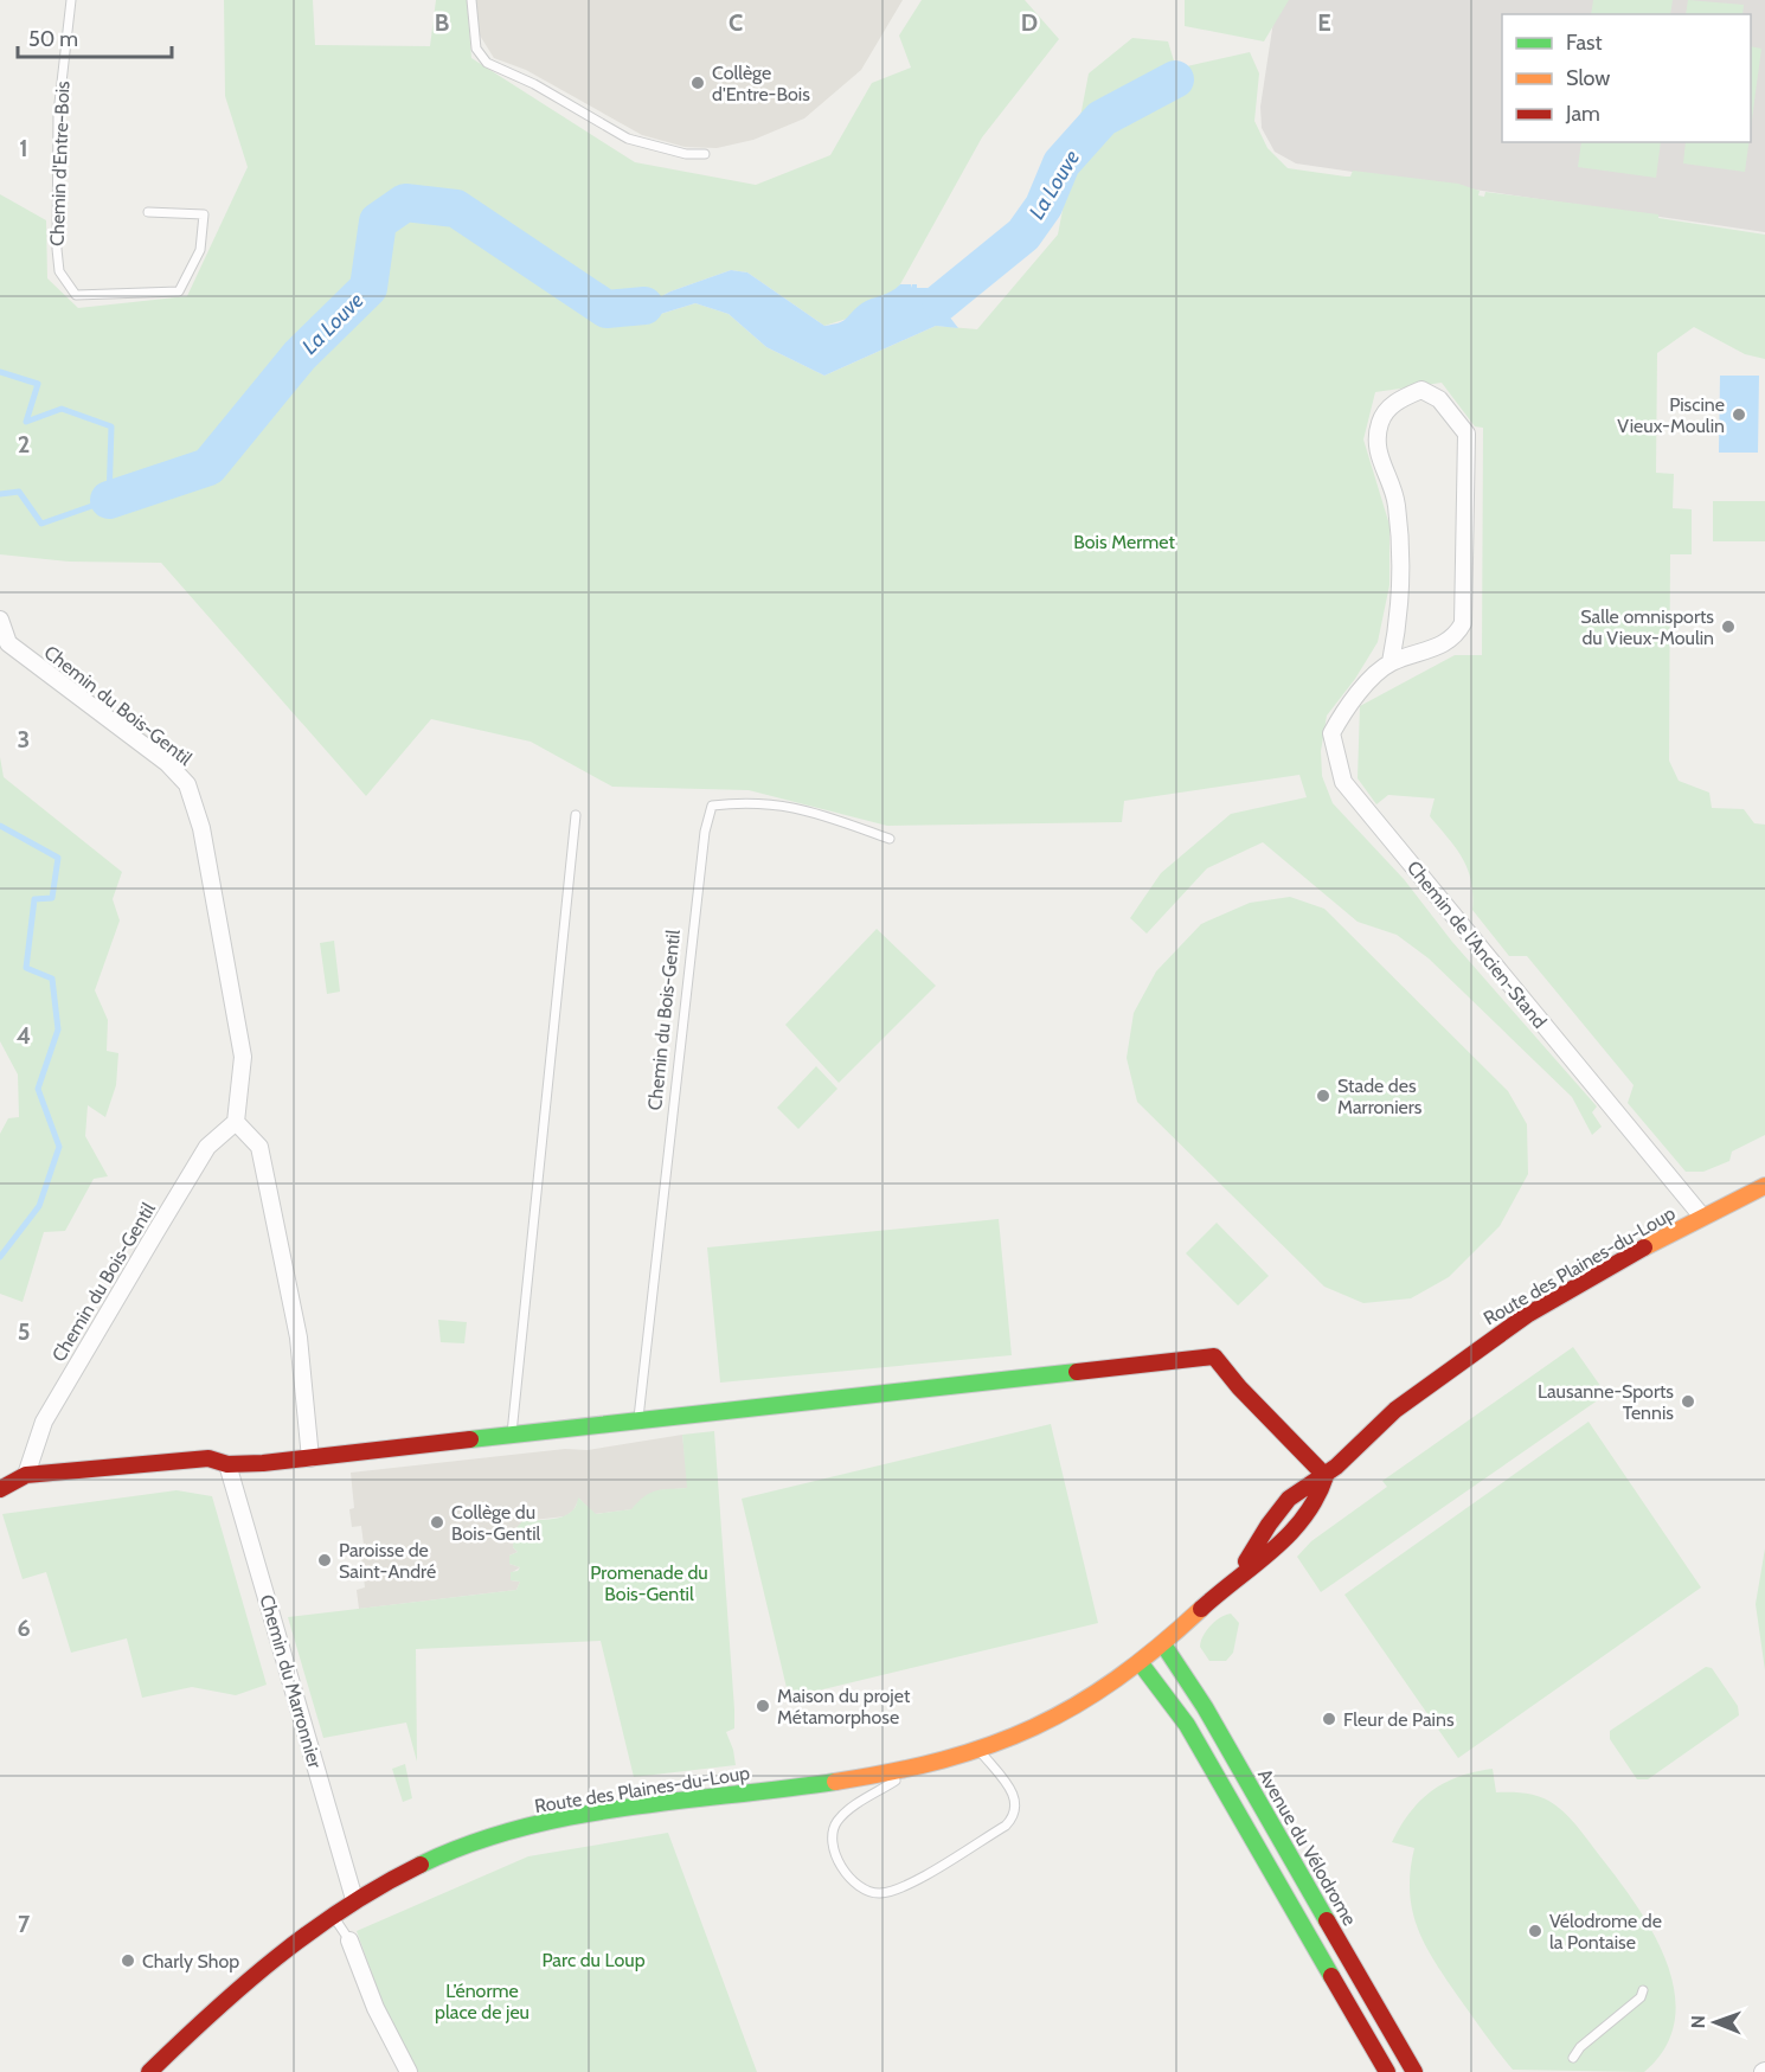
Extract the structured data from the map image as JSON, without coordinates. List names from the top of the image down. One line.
{"streets":{"street":["Chemin du Bois-Gentil","Chemin de l'Ancien-Stand","Route des Plaines-du-Loup","Chemin du Marronnier","Avenue du Vélodrome"],"lane":["Chemin d'Entre-Bois"]},"crossings":[["Chemin de l'Ancien-Stand","Route des Plaines-du-Loup"],["Route des Plaines-du-Loup","Chemin du Marronnier"],["Route des Plaines-du-Loup","Avenue du Vélodrome"]],"water":["La Louve"],"parks":["Bois Mermet","Promenade du Bois-Gentil","Parc du Loup","L’énorme place de jeu"],"places":["Collège d'Entre-Bois","Piscine Vieux-Moulin","Salle omnisports du Vieux-Moulin","Stade des Marroniers","Lausanne-Sports Tennis","Collège du Bois-Gentil","Paroisse de Saint-André","Maison du projet Métamorphose","Fleur de Pains","Vélodrome de la Pontaise","Charly Shop"],"legend":["Fast","Slow","Jam"],"scale_bar":"50 m","north":"left","grid":{"columns":["B","C","D","E"],"rows":["1","2","3","4","5","6","7"]}}
